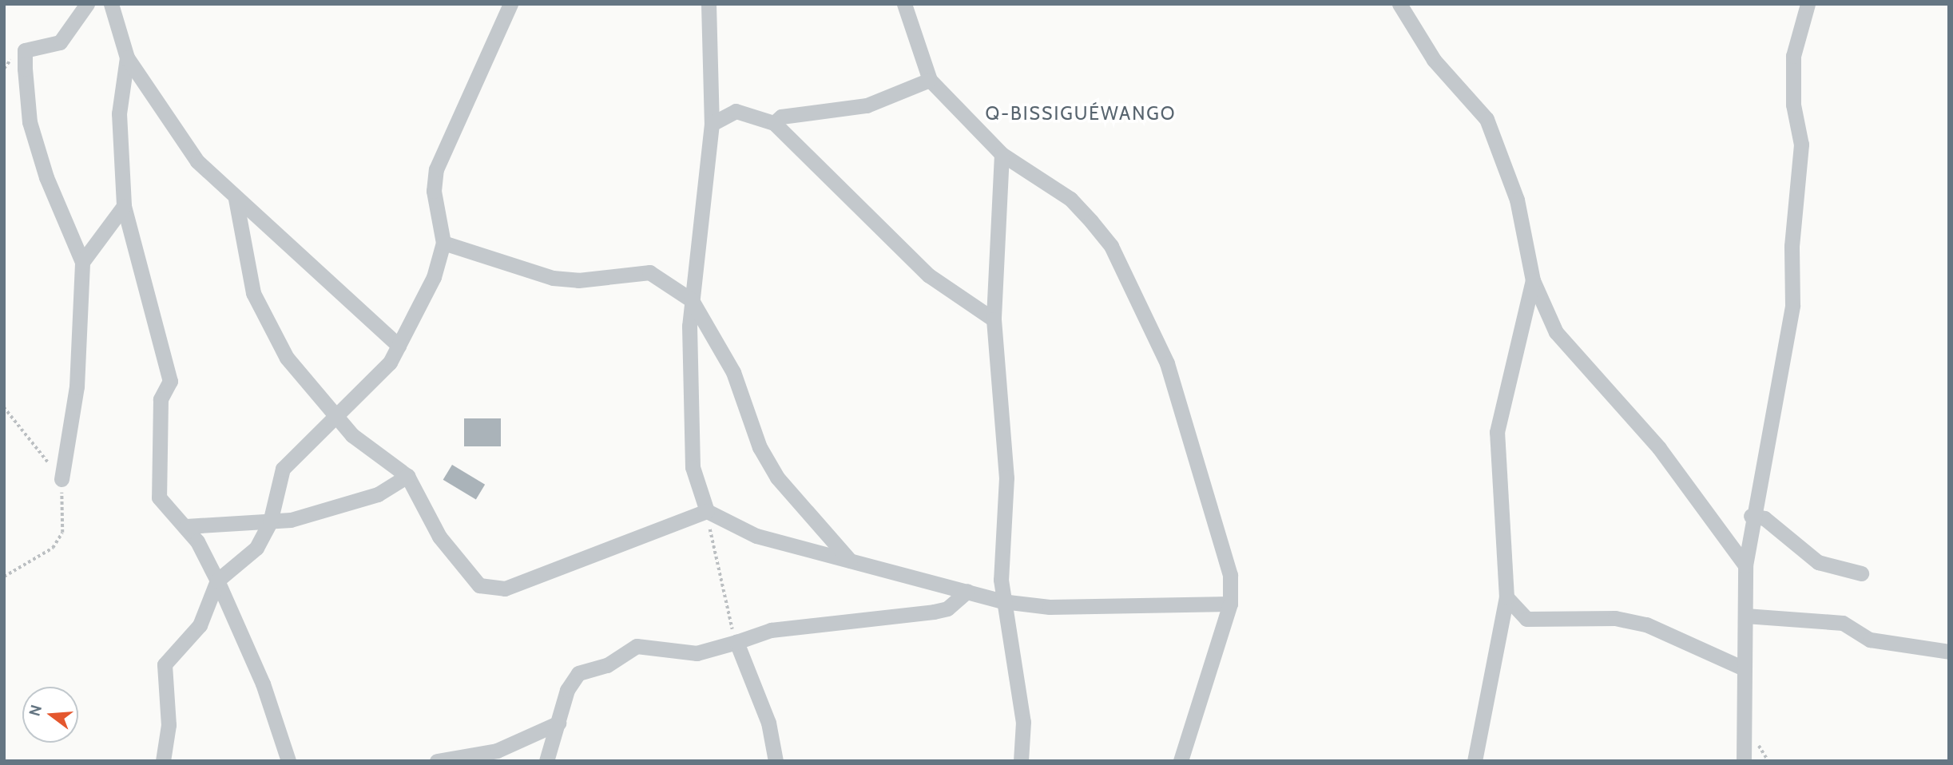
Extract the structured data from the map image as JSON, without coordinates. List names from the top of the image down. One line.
{"districts":["Q-BISSIGUÉWANGO"],"north":"left"}
